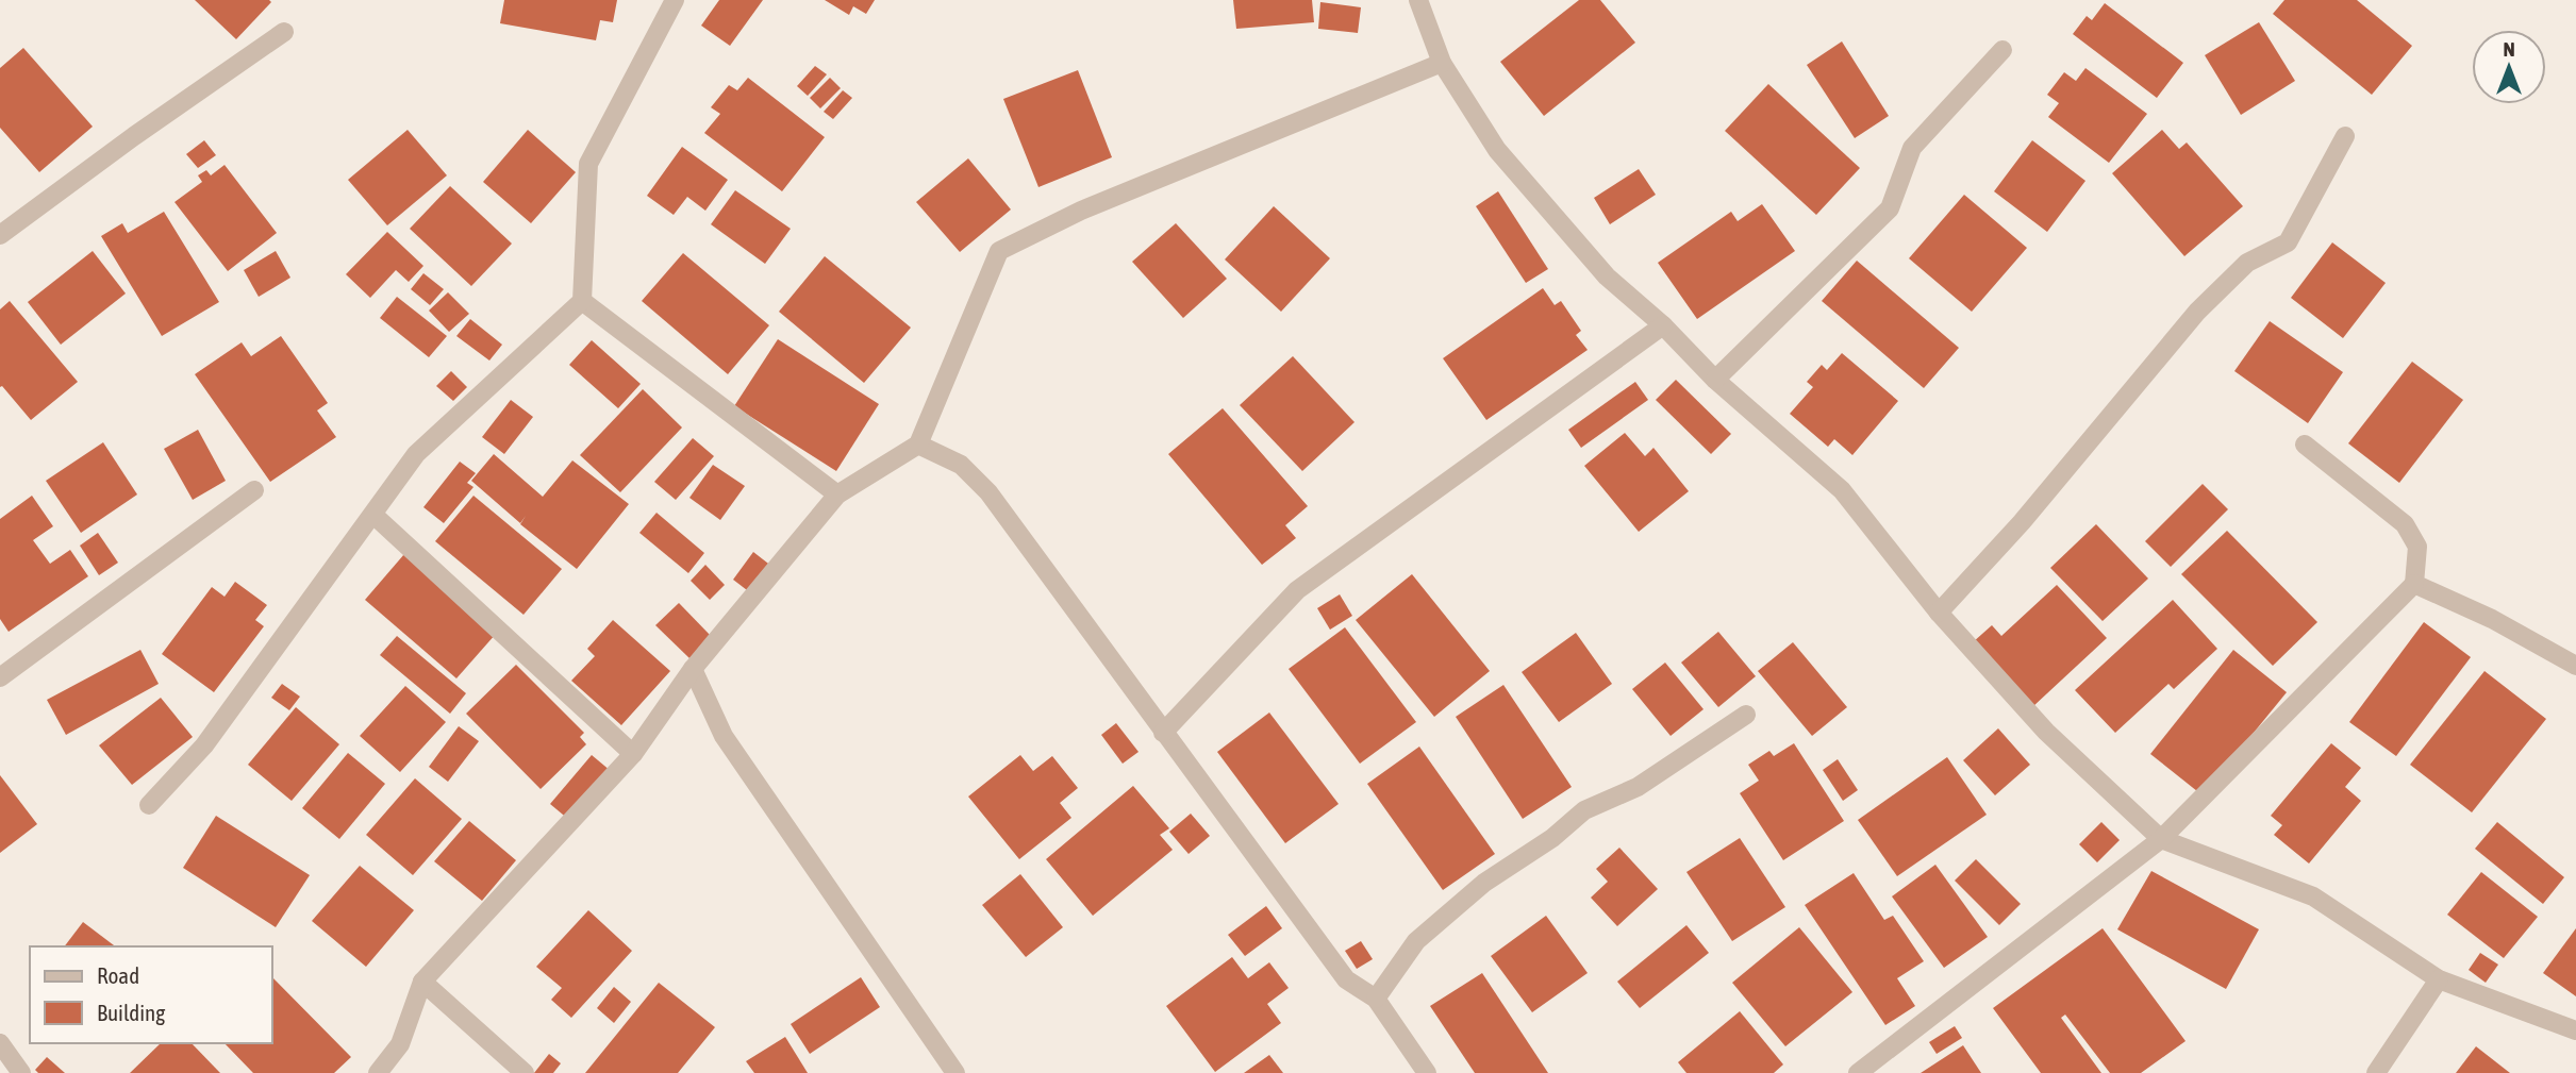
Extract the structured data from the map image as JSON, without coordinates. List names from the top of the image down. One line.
{"legend":["Road","Building"],"north":"top"}
